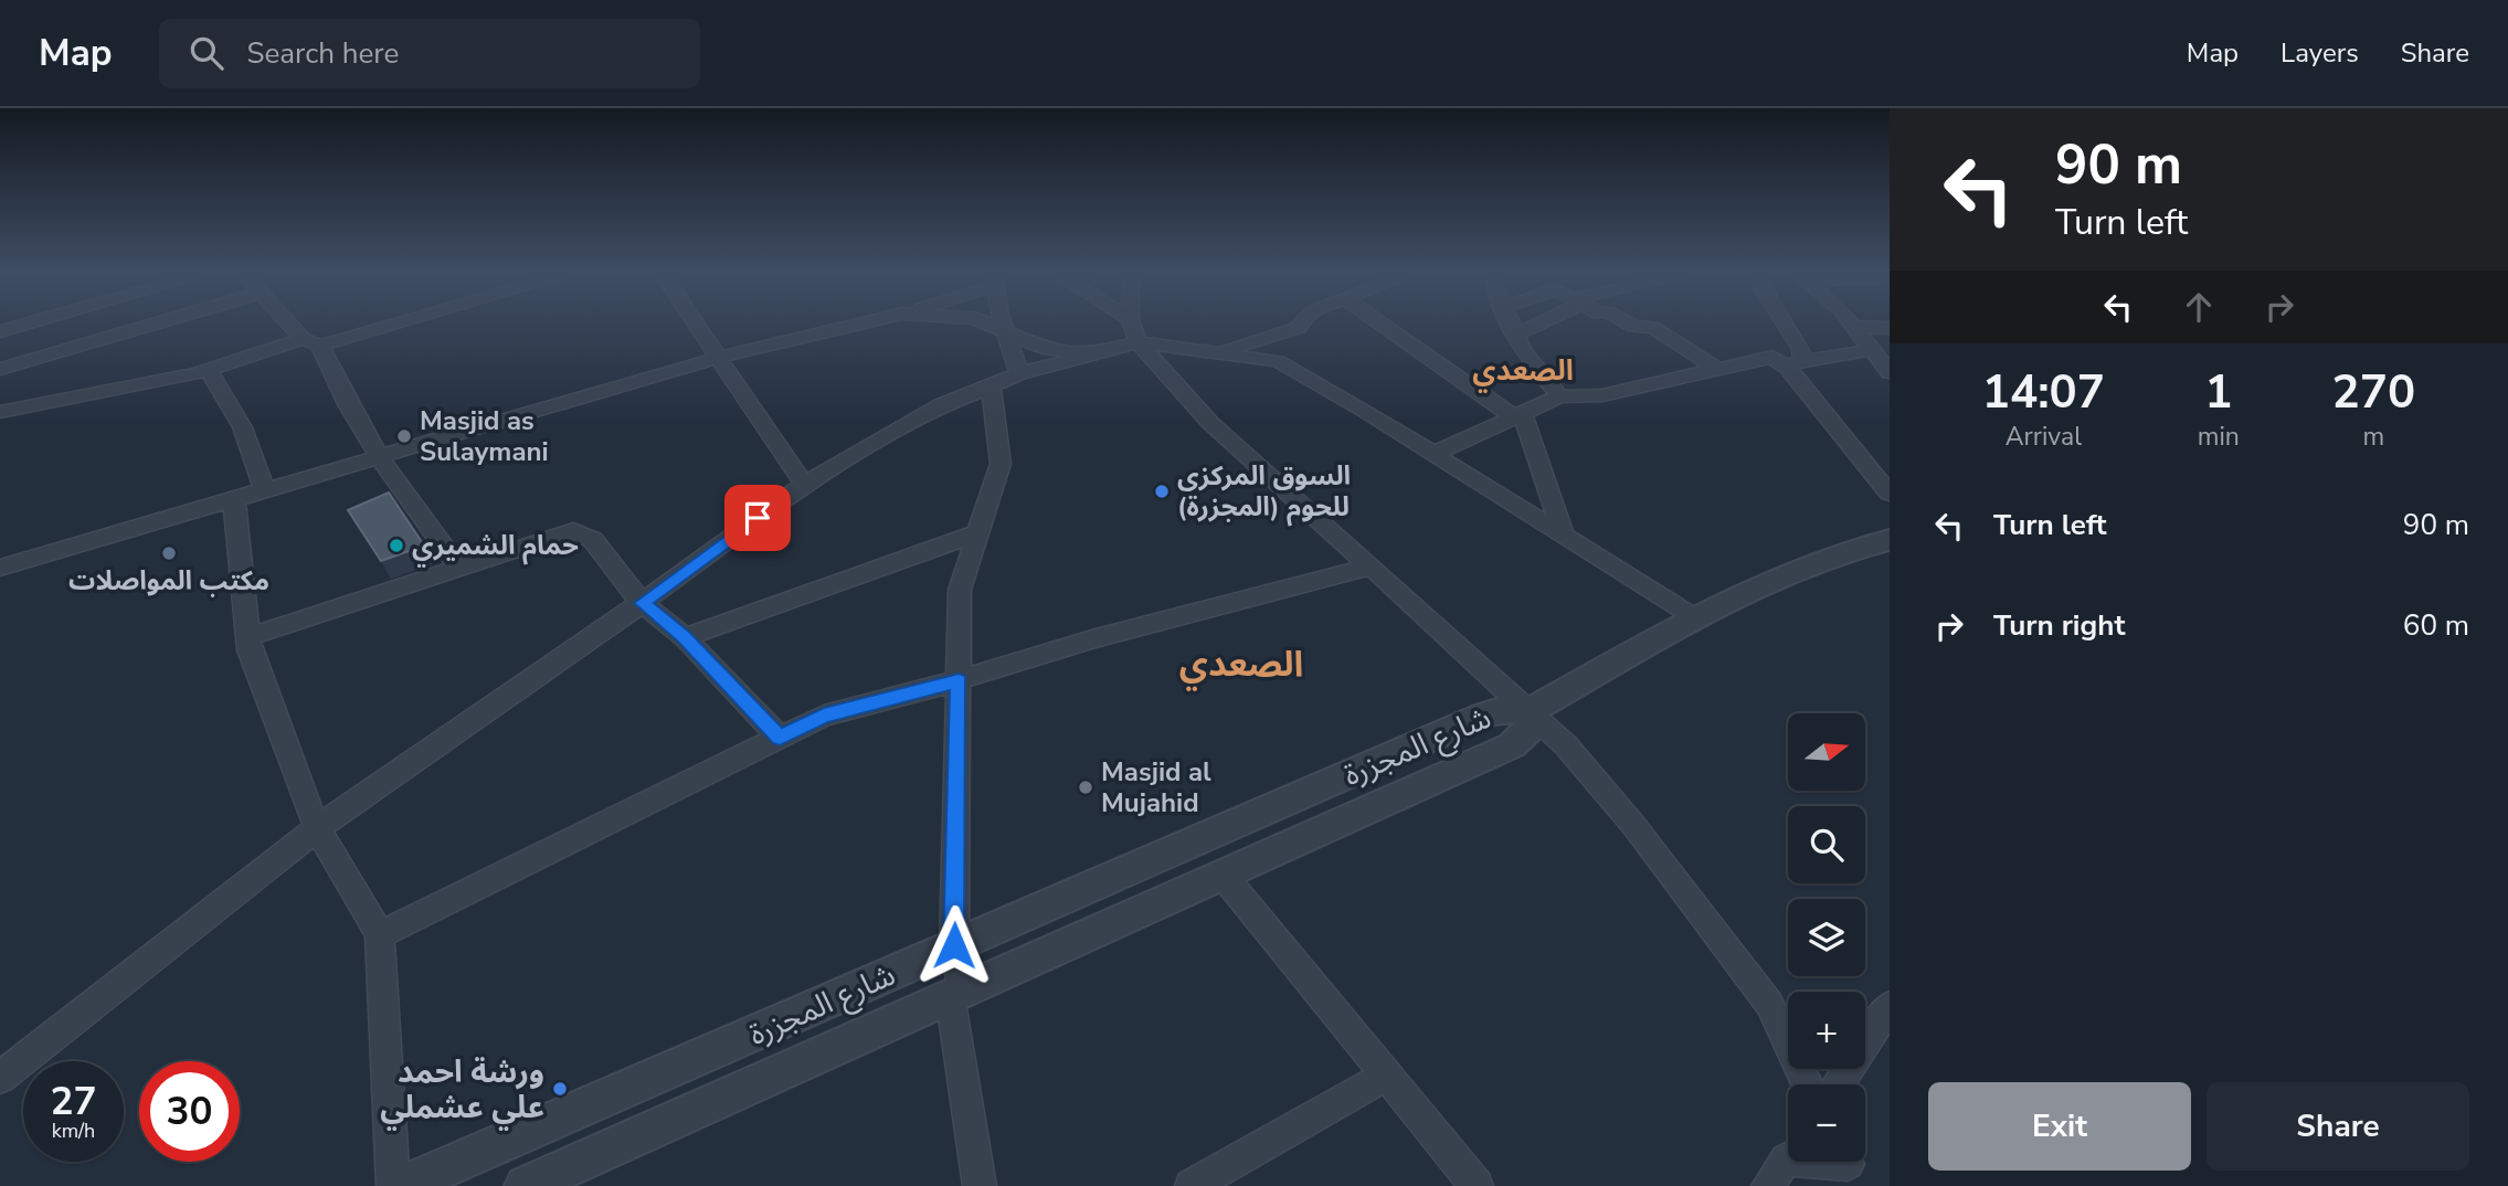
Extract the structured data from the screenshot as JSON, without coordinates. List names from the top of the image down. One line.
{"streets":{"street":["شارع المجزرة"]},"districts":["الصعدي","الصعدي"],"places":["Masjid as Sulaymani","السوق المركزي للحوم (المجزرة)","حمام الشميري","مكتب المواصلات","Masjid al Mujahid","ورشة احمد علي عشملي"],"north":"right","page":{"header":"Map","search":"Search here","nav":["Map","Layers","Share"],"turn":["90 m","Turn left"],"eta":["14:07","Arrival","1","min","270","m"],"list":[{"name":"Turn left","value":"90 m"},{"name":"Turn right","value":"60 m"}],"map_buttons":["+","−"],"speed":"27 km/h","limit":"30","buttons":["Exit","Share"]}}
